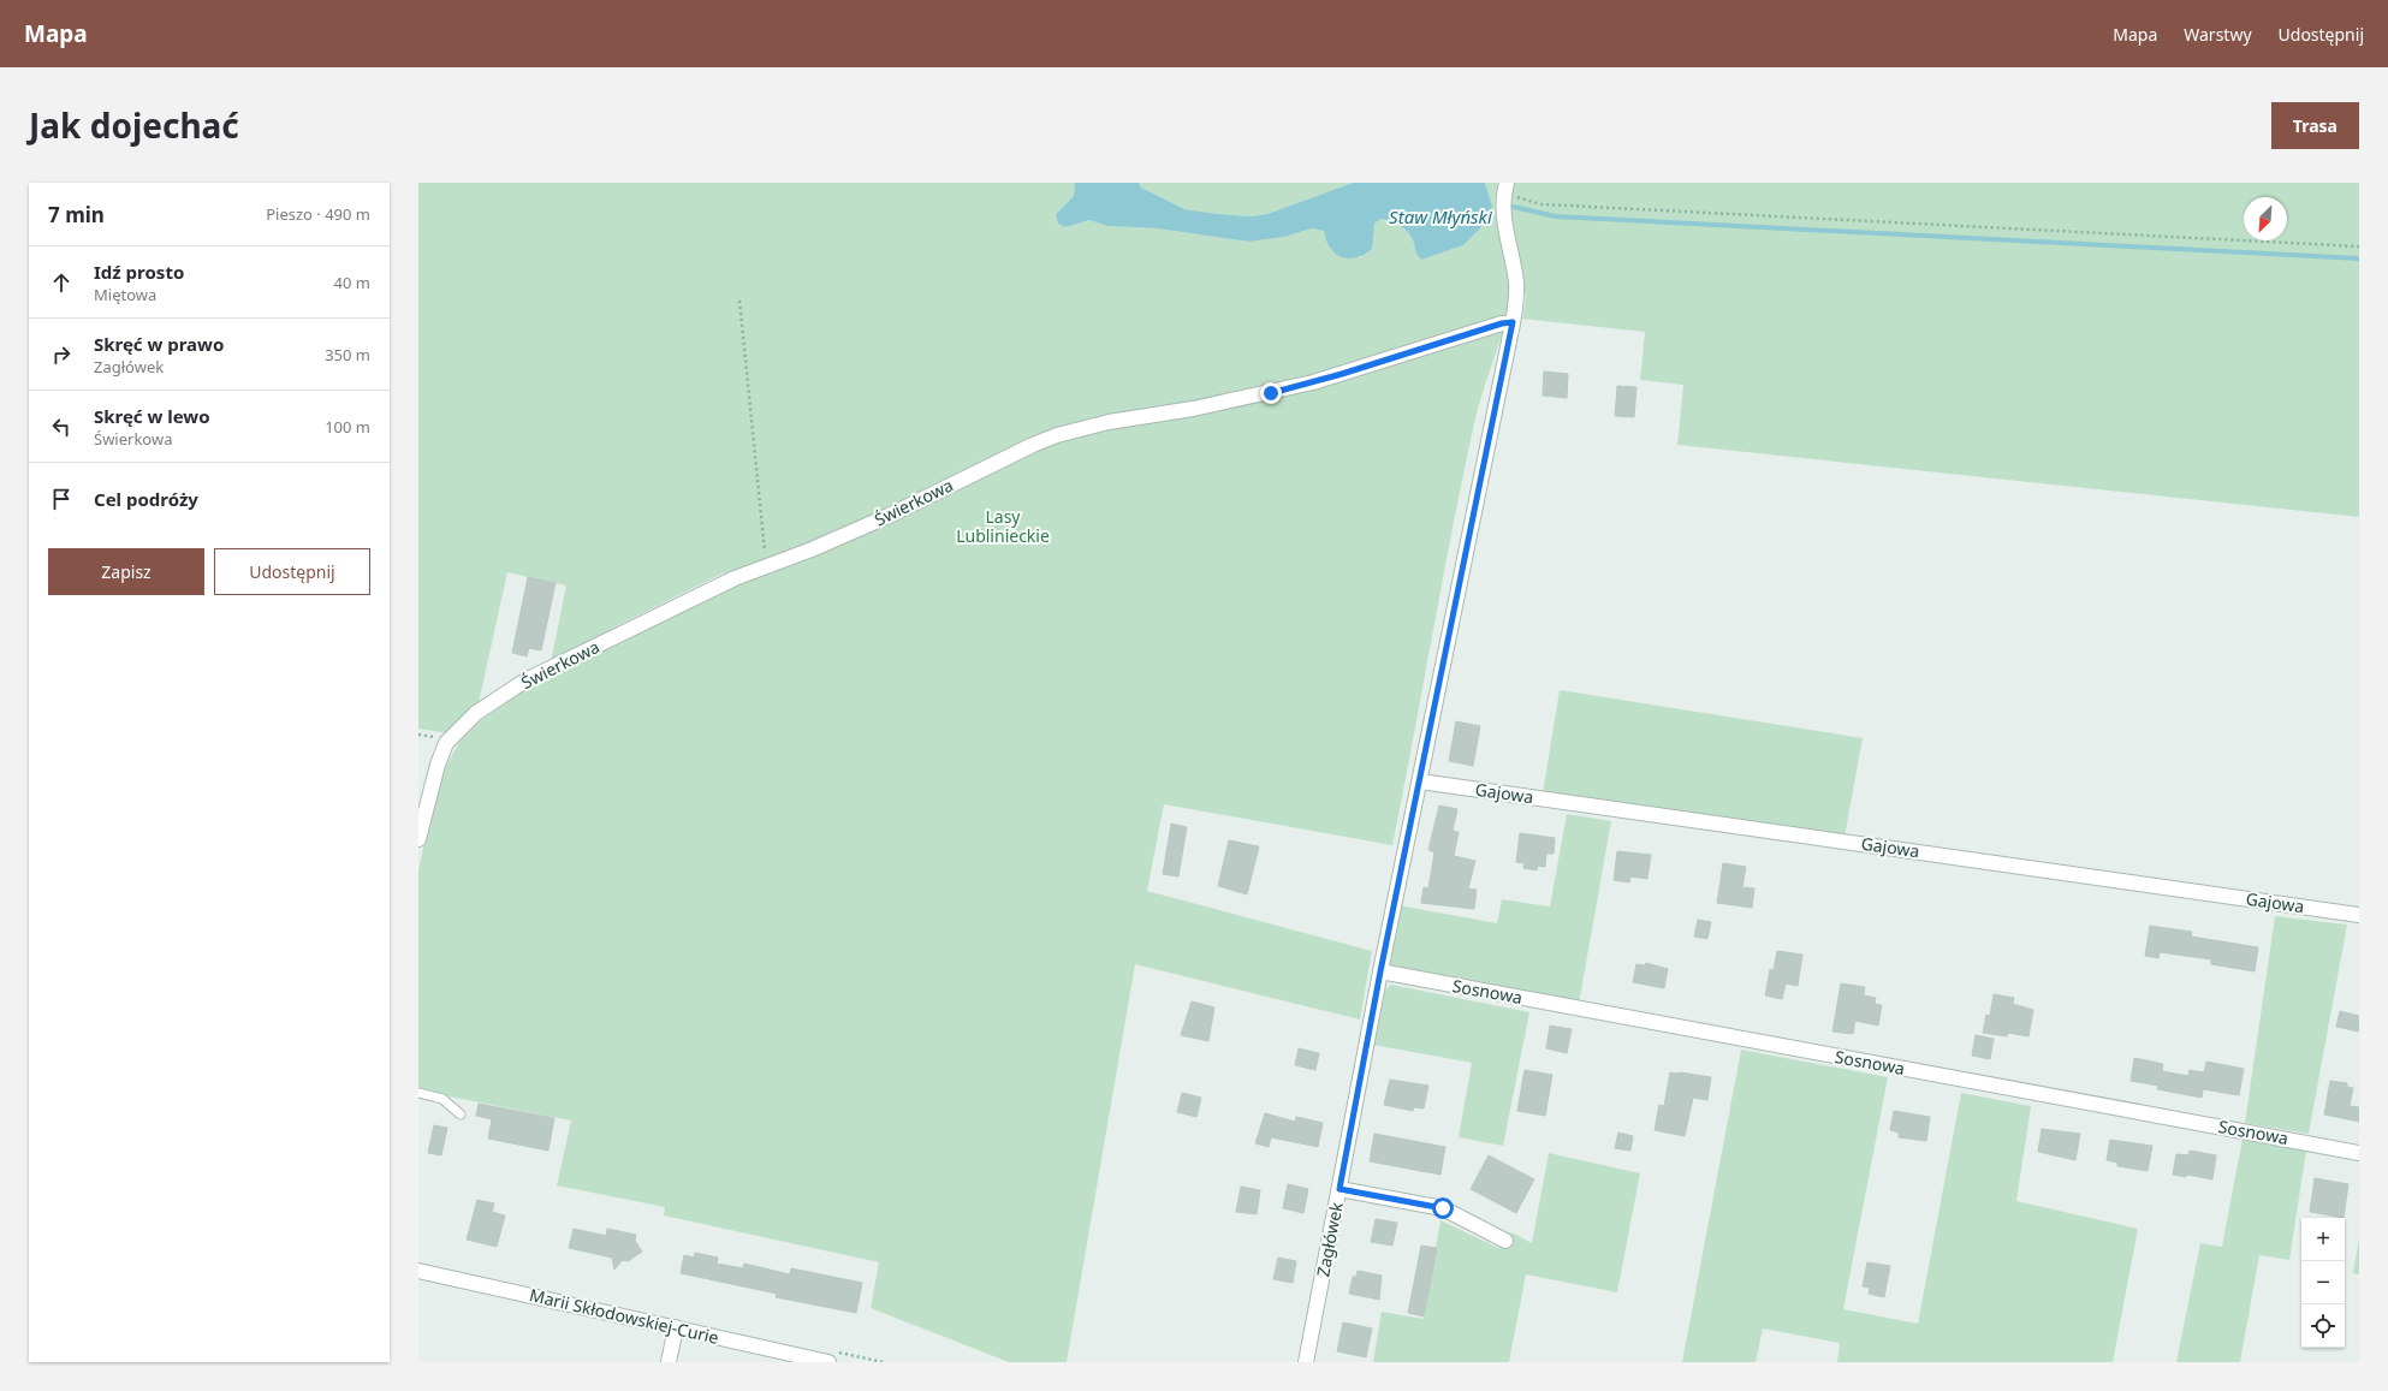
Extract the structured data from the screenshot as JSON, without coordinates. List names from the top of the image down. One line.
{"streets":{"street":["Świerkowa","Gajowa","Sosnowa","Zagłówek","Marii Skłodowskiej-Curie"]},"crossings":[["Świerkowa","Zagłówek"],["Gajowa","Zagłówek"],["Sosnowa","Zagłówek"]],"water":["Staw Młyński"],"parks":["Lasy Lublinieckie"],"north":"bottom left","page":{"header":"Mapa","nav":["Mapa","Warstwy","Udostępnij"],"title":"Jak dojechać","buttons":["Trasa",["Zapisz","Udostępnij"]],"heading":["7 min","Pieszo · 490 m"],"list":[["Idź prosto","Miętowa","40 m"],["Skręć w prawo","Zagłówek","350 m"],["Skręć w lewo","Świerkowa","100 m"],"Cel podróży"],"map_buttons":["+","−"]}}
